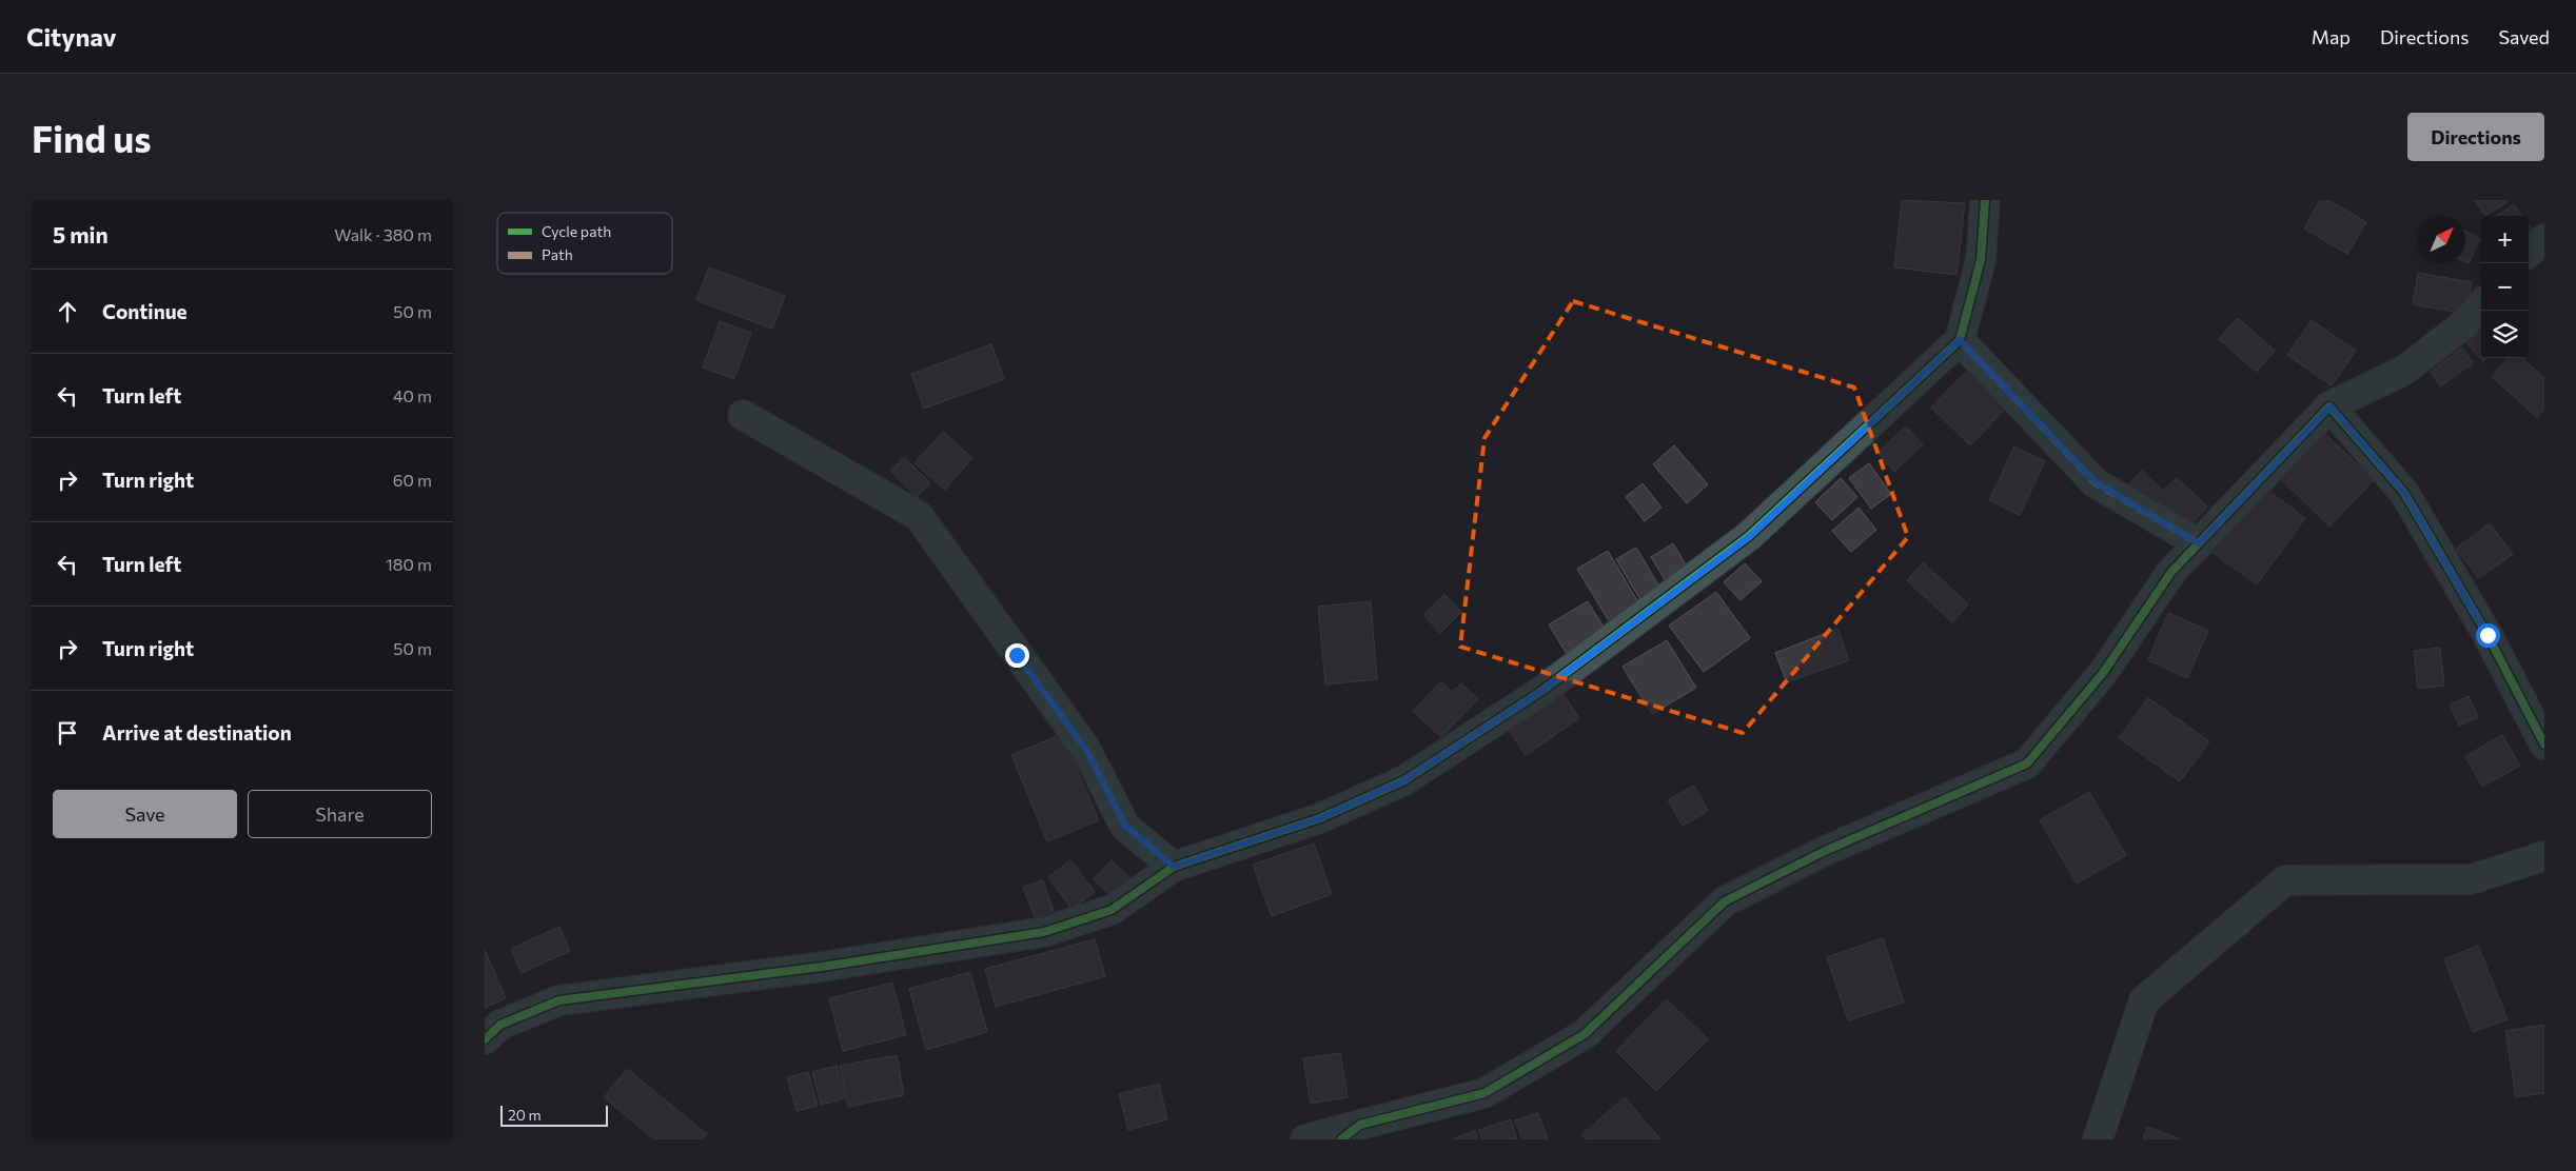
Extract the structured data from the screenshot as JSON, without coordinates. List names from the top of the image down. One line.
{"legend":["Cycle path","Path"],"scale_bar":"20 m","north":"top right","page":{"header":"Citynav","nav":["Map","Directions","Saved"],"buttons":["Directions",["Save","Share"]],"title":"Find us","heading":["5 min","Walk · 380 m"],"map_buttons":["+","−"],"list":[["Continue","50 m"],["Turn left","40 m"],["Turn right","60 m"],["Turn left","180 m"],["Turn right","50 m"],"Arrive at destination"],"scale":"20 m"}}
